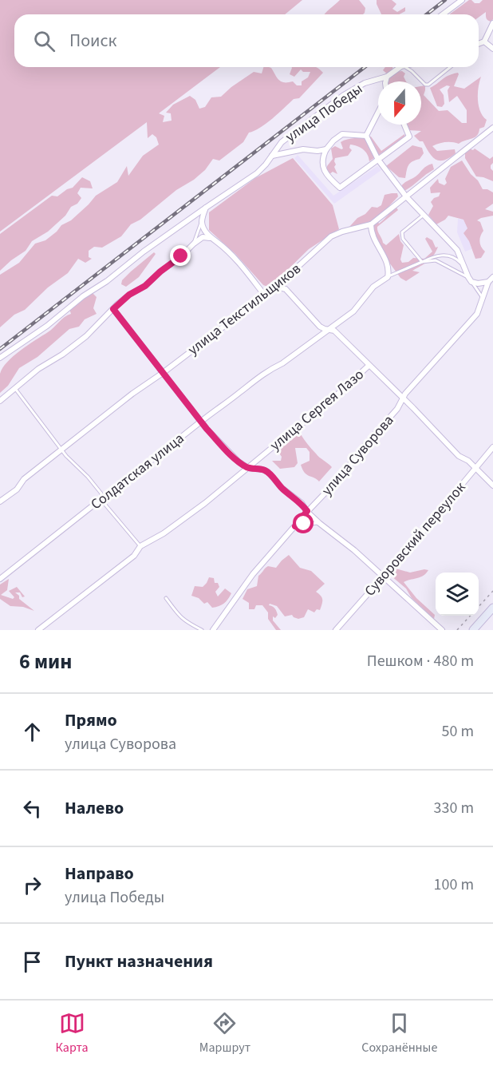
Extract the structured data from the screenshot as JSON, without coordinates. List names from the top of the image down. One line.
{"streets":{"street":["улица Победы","улица Текстильщиков","улица Сергея Лазо","улица Суворова","Солдатская улица","Суворовский переулок"]},"north":"bottom","page":{"search":"Поиск","heading":["6 мин","Пешком · 480 m"],"list":[["Прямо","улица Суворова","50 m"],["Налево","330 m"],["Направо","улица Победы","100 m"],"Пункт назначения"],"nav":["Карта","Маршрут","Сохранённые"]}}
